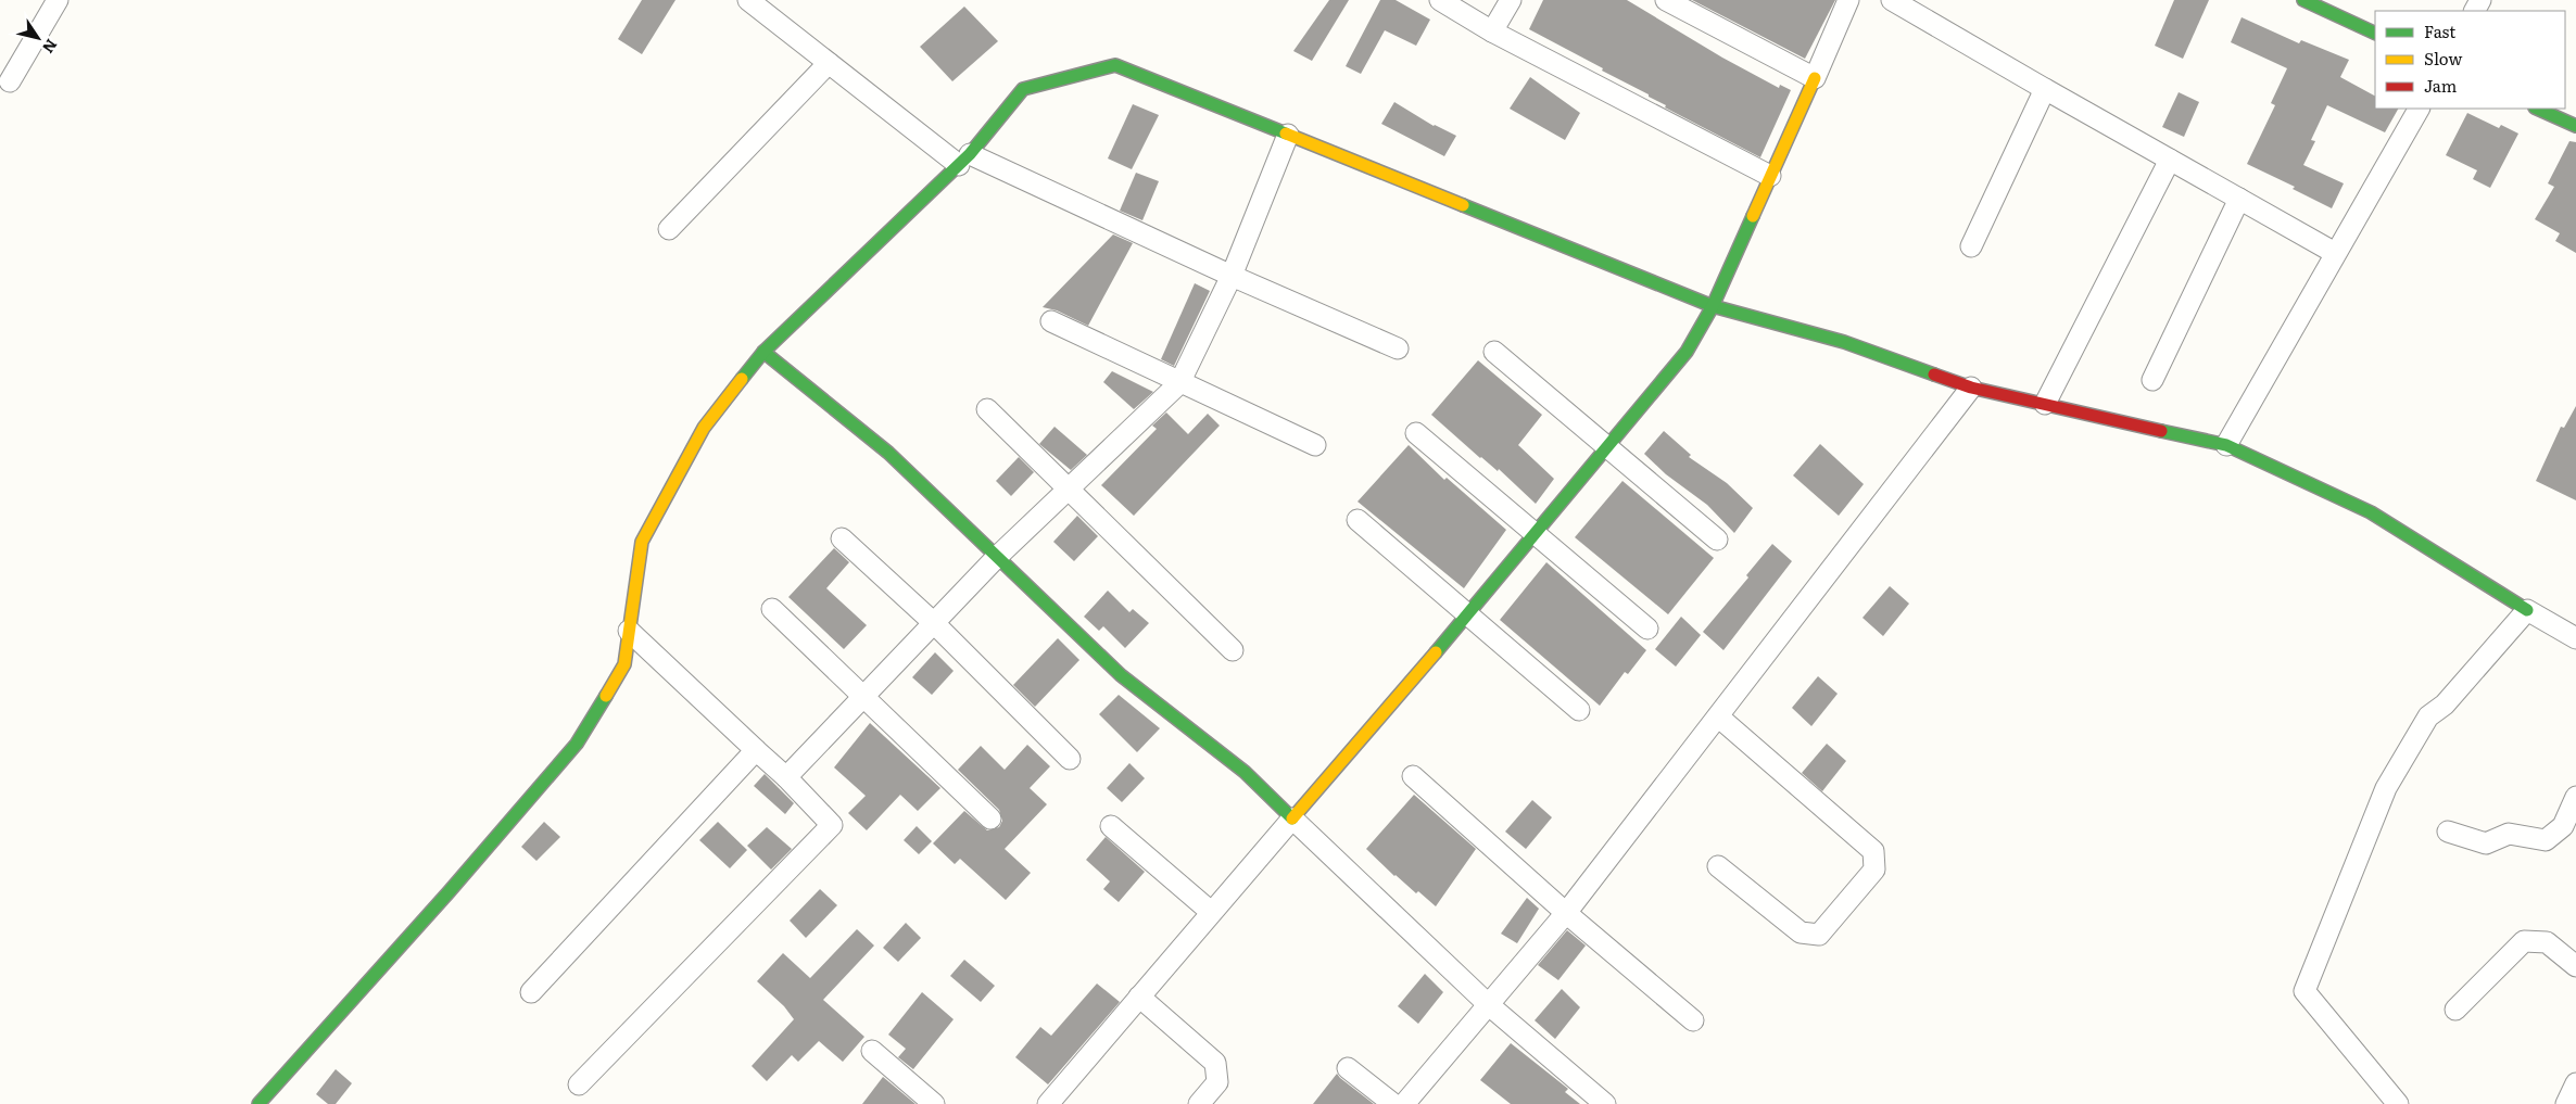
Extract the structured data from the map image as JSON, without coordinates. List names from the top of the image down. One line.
{"legend":["Fast","Slow","Jam"],"north":"bottom right"}
